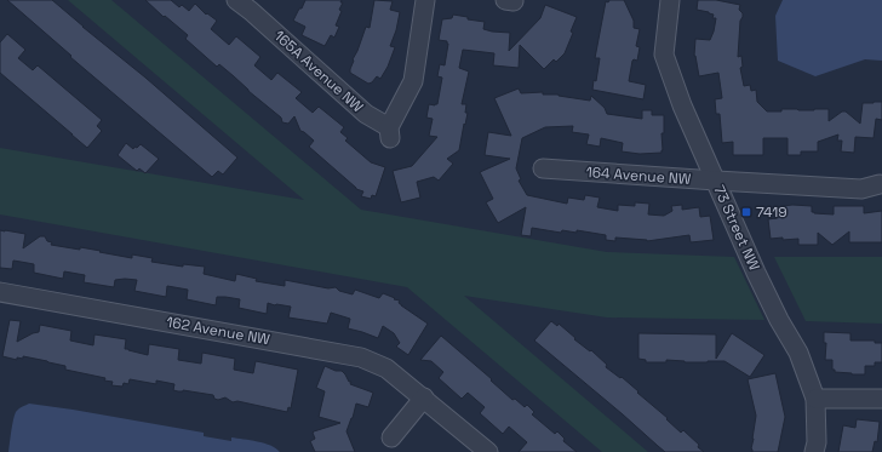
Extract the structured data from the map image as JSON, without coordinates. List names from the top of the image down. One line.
{"streets":{"street":["165A Avenue NW","164 Avenue NW","73 Street NW","162 Avenue NW"]},"crossings":[["164 Avenue NW","73 Street NW"]],"places":{"transit":["7419"]}}
